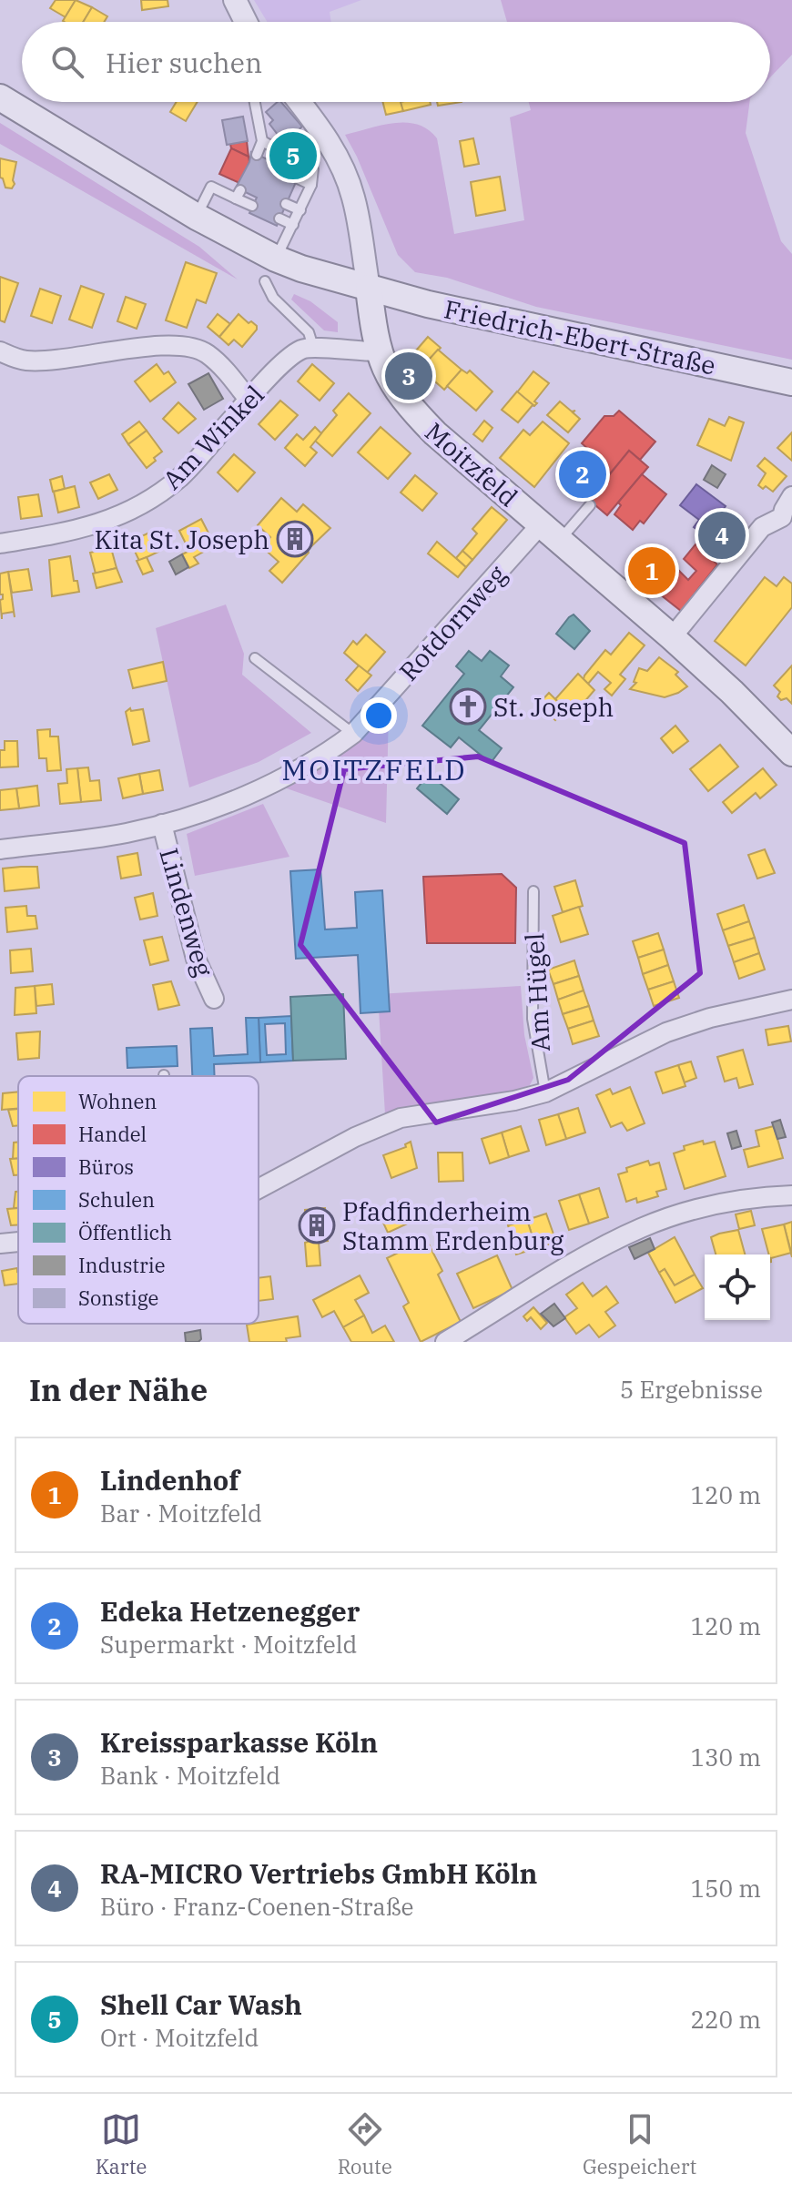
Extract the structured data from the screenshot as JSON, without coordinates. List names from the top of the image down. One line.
{"streets":{"main road":["Friedrich-Ebert-Straße","Moitzfeld"],"street":["Am Winkel","Rotdornweg","Lindenweg"],"lane":["Am Hügel"]},"crossings":[["Friedrich-Ebert-Straße","Moitzfeld"],["Moitzfeld","Rotdornweg"],["Rotdornweg","Lindenweg"]],"districts":["MOITZFELD"],"places":{"building":["Kita St. Joseph","Pfadfinderheim Stamm Erdenburg"],"church":["St. Joseph"]},"legend":["Wohnen","Handel","Büros","Schulen","Öffentlich","Industrie","Sonstige"],"page":{"search":"Hier suchen","pins":["5","3","2","4","1"],"heading":["In der Nähe","5 Ergebnisse"],"list":[{"mark":"1","name":"Lindenhof","note":"Bar · Moitzfeld","value":"120 m"},{"mark":"2","name":"Edeka Hetzenegger","note":"Supermarkt · Moitzfeld","value":"120 m"},{"mark":"3","name":"Kreissparkasse Köln","note":"Bank · Moitzfeld","value":"130 m"},{"mark":"4","name":"RA-MICRO Vertriebs GmbH Köln","note":"Büro · Franz-Coenen-Straße","value":"150 m"},{"mark":"5","name":"Shell Car Wash","note":"Ort · Moitzfeld","value":"220 m"}],"nav":["Karte","Route","Gespeichert"]}}
